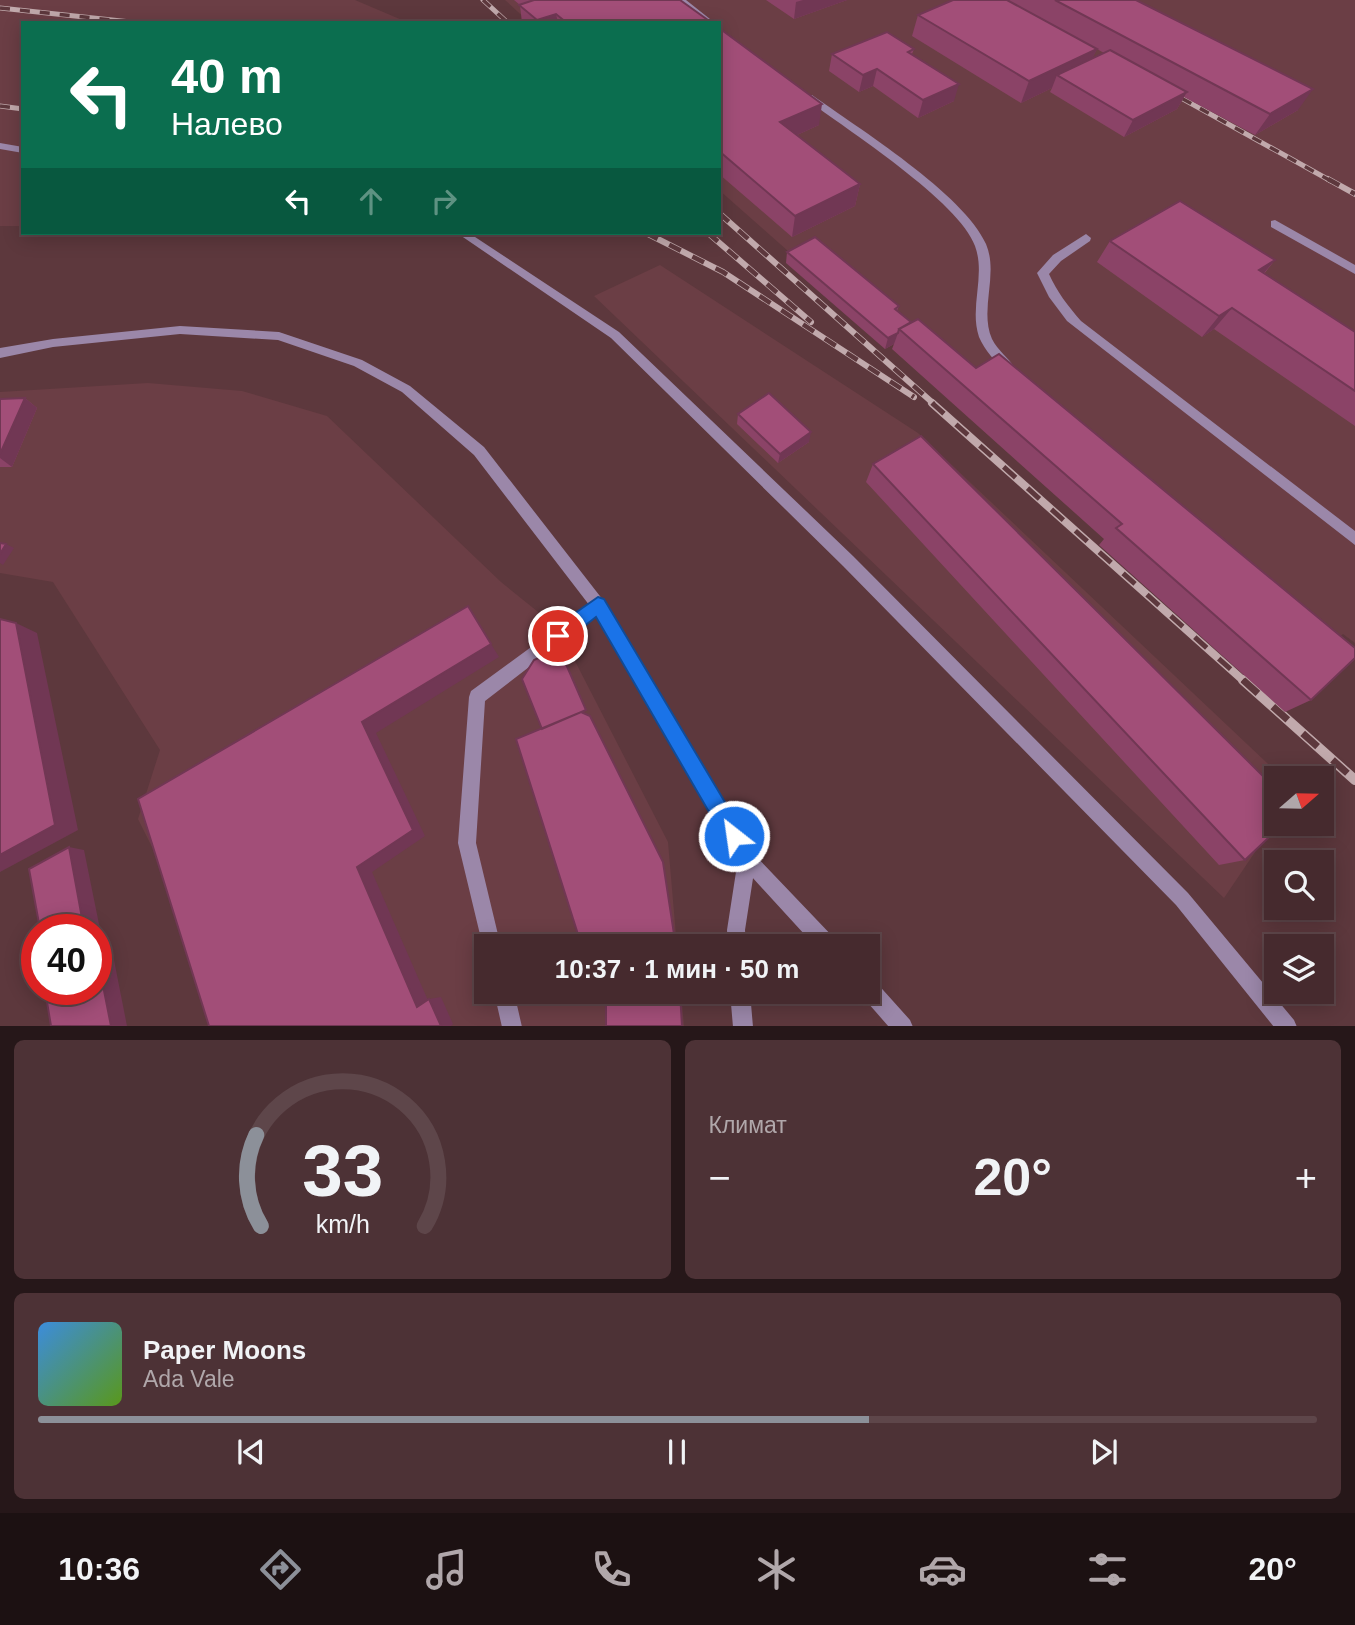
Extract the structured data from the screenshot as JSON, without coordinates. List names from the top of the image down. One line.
{"north":"right","page":{"turn":["40 m","Налево"],"limit":"40","trip":"10:37 · 1 мин · 50 m","tile":"Климат","heat":["−","20°","+"],"song":["Paper Moons","Ada Vale"],"tabs":["10:36","20°"],"gauge":["33","km/h"]}}
